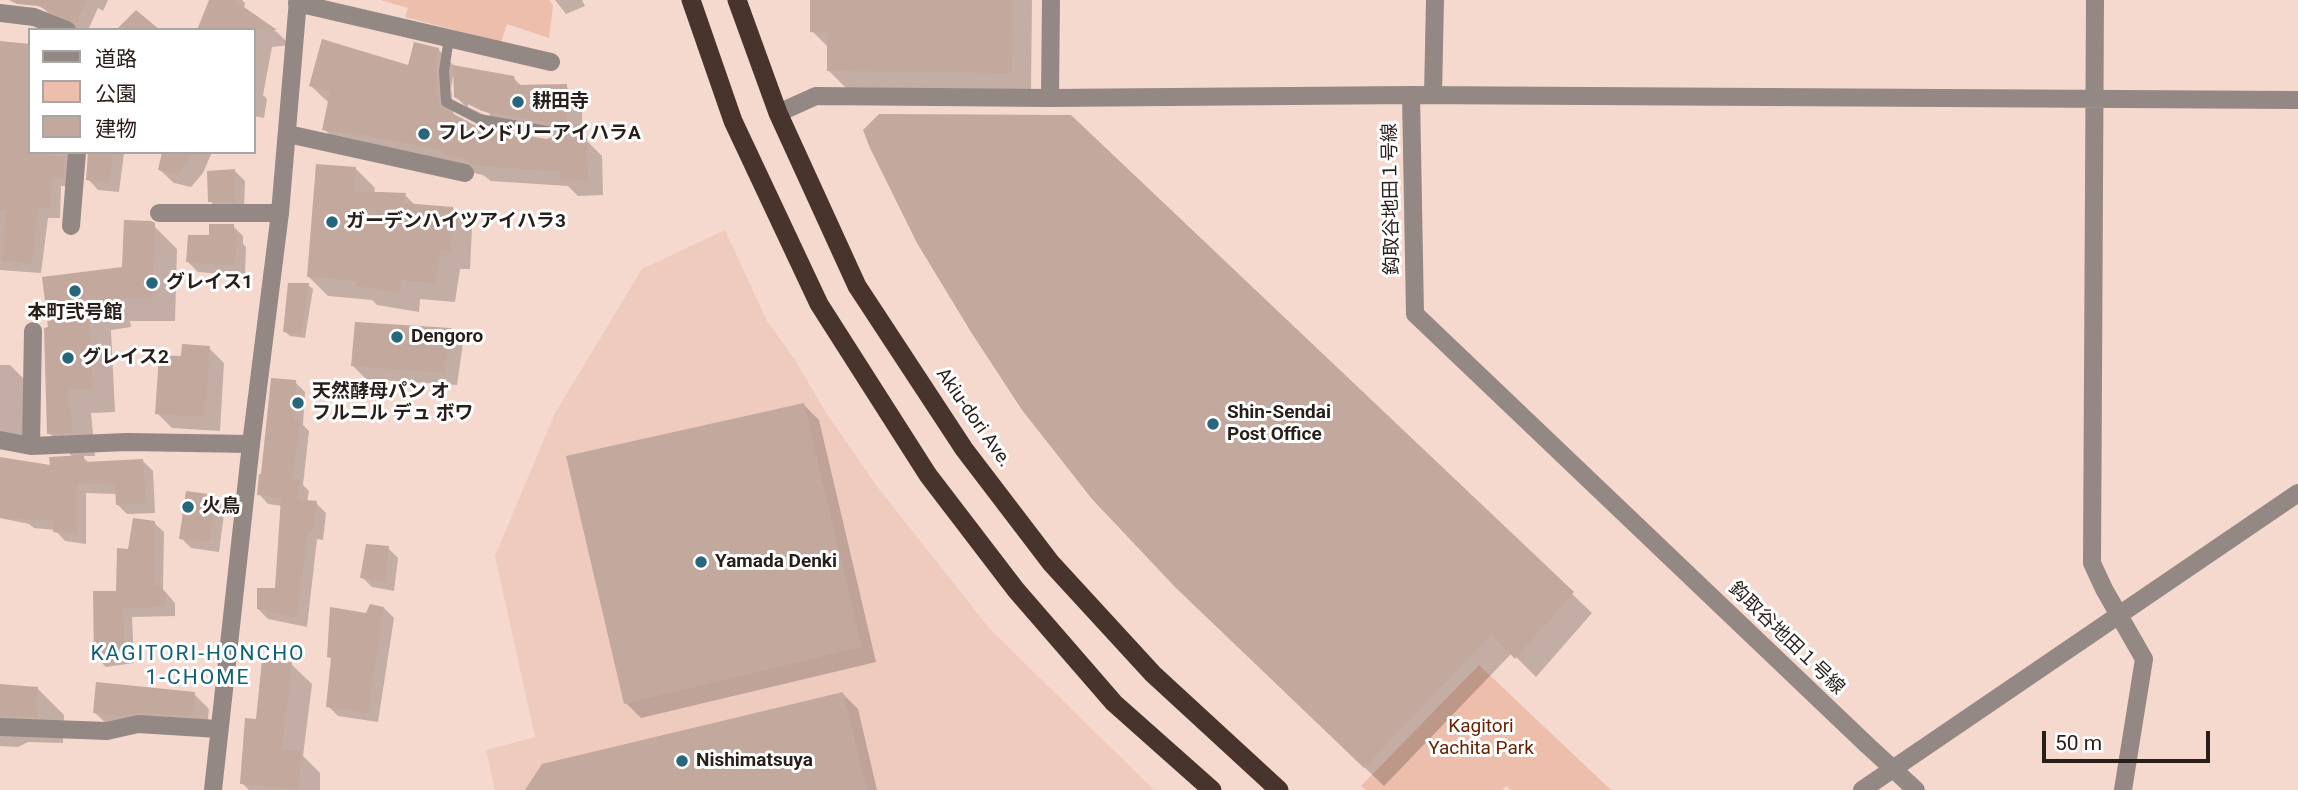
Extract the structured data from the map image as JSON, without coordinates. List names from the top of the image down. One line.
{"streets":{"highway":["Akiu-dori Ave."],"street":["鈎取谷地田１号線"]},"crossings":[["鈎取谷地田１号線","Akiu-dori Ave."]],"districts":["KAGITORI-HONCHO 1-CHOME"],"parks":["Kagitori Yachita Park"],"places":["耕田寺","フレンドリーアイハラA","ガーデンハイツアイハラ3","グレイス1","本町弐号館","Dengoro","グレイス2","天然酵母パン オ フルニル デュ ボワ","Shin-Sendai Post Office","火鳥","Yamada Denki","Nishimatsuya"],"legend":["道路","公園","建物"],"scale_bar":"50 m"}
